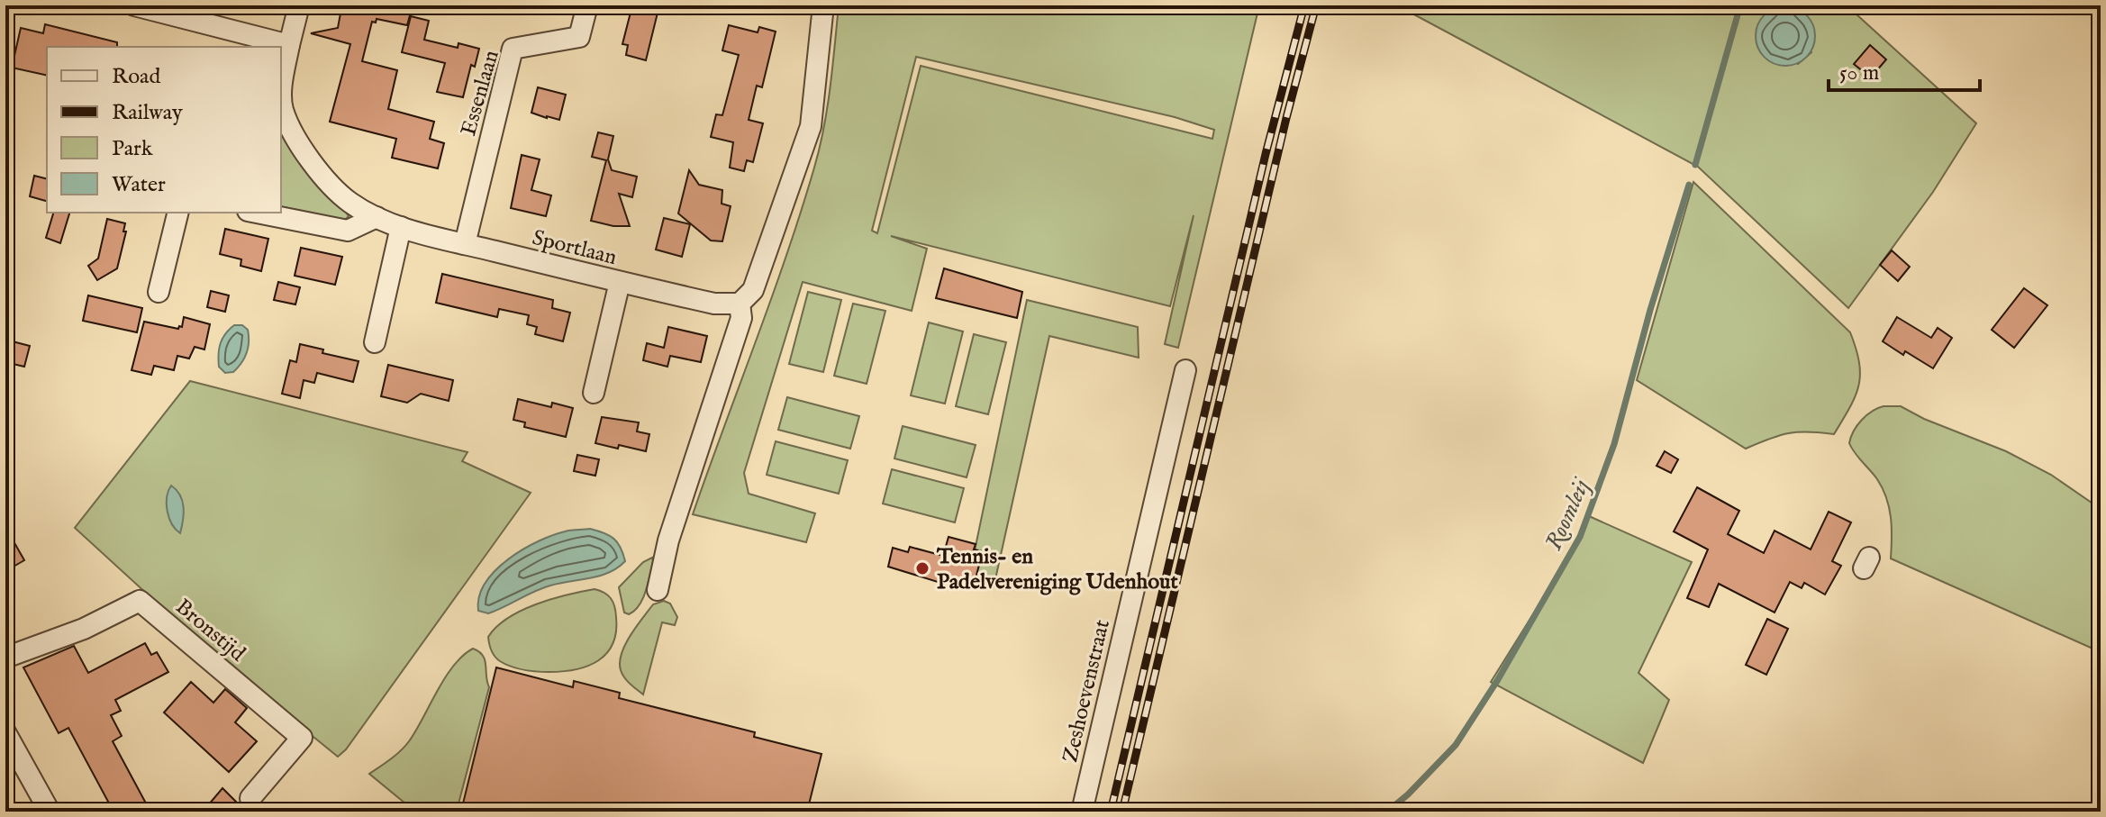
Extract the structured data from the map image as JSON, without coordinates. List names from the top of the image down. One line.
{"streets":{"street":["Essenlaan","Sportlaan","Bronstijd","Zeshoevenstraat"]},"crossings":[["Essenlaan","Sportlaan"]],"water":["Roomleij"],"places":["Tennis- en Padelvereniging Udenhout"],"legend":["Road","Railway","Park","Water"],"scale_bar":"50 m"}
